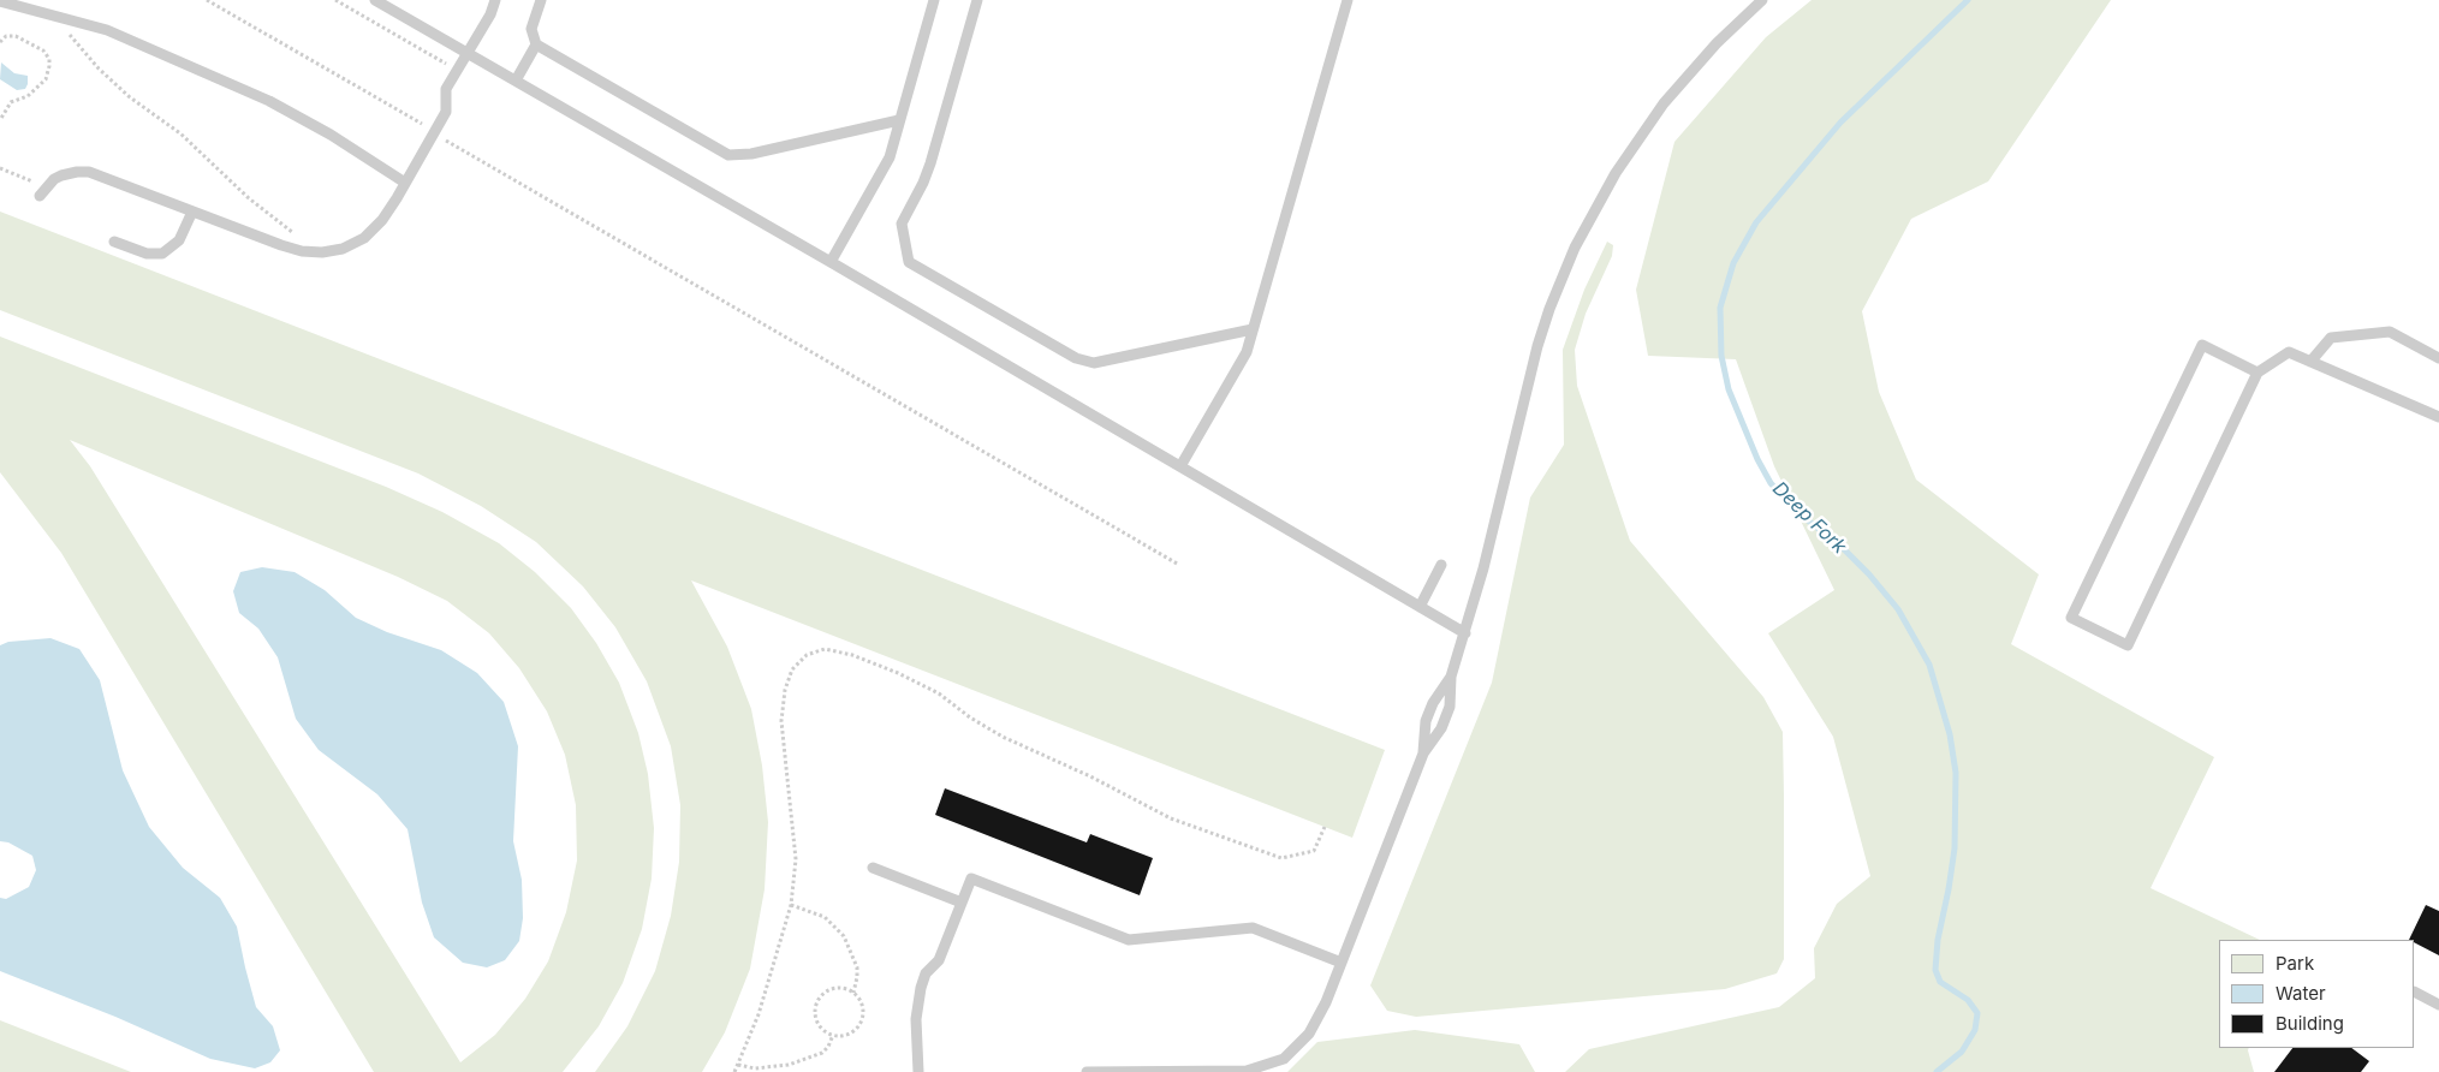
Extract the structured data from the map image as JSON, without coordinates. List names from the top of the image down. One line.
{"water":["Deep Fork"],"legend":["Park","Water","Building"]}
